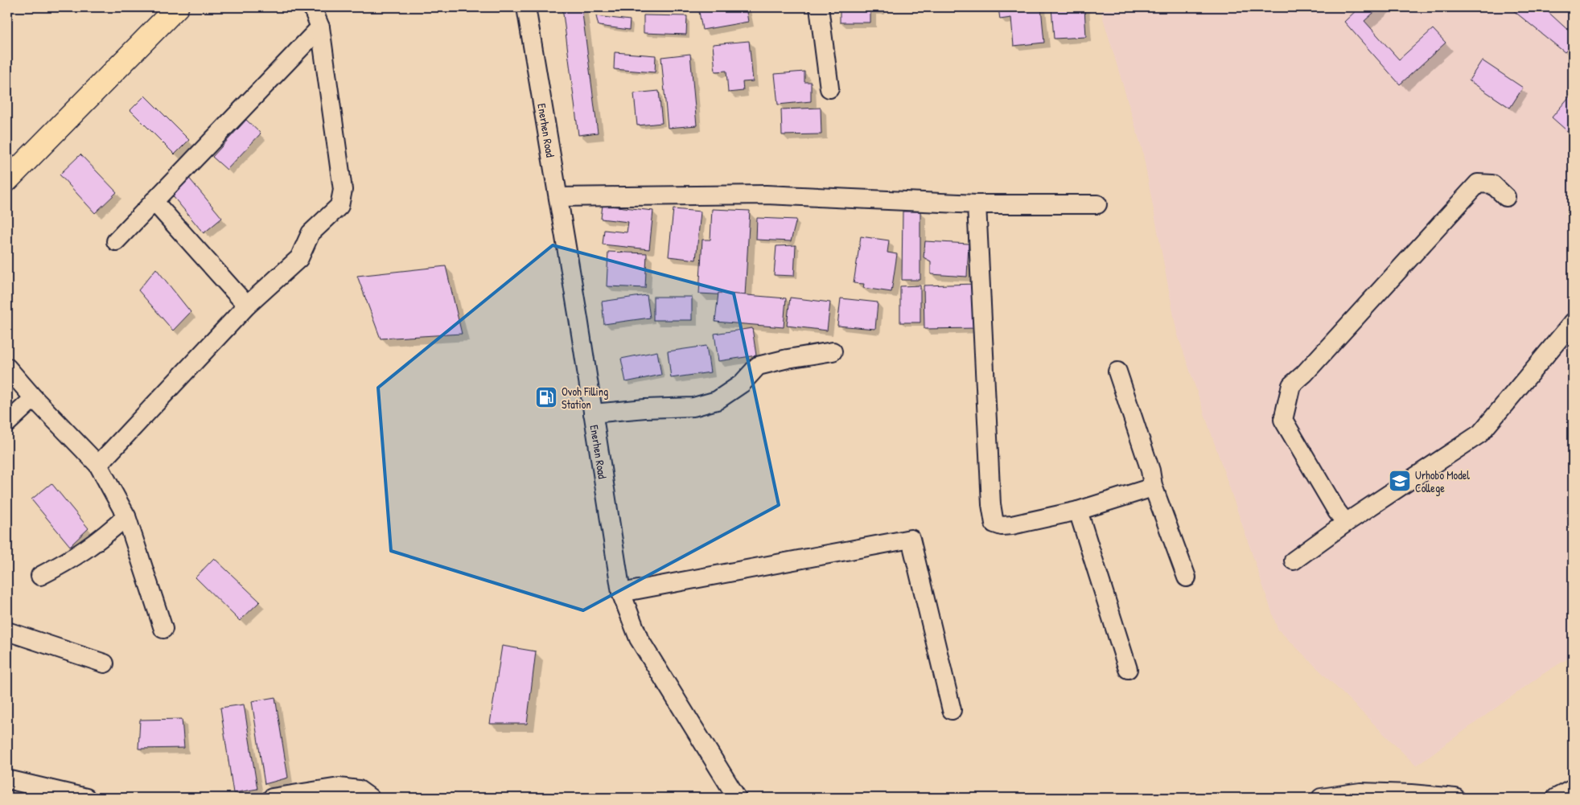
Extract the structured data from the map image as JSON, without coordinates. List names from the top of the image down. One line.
{"streets":{"street":["Enerhen Road"]},"places":{"fuel station":["Ovoh Filling Station"],"school or university":["Urhobo Model College"]}}
